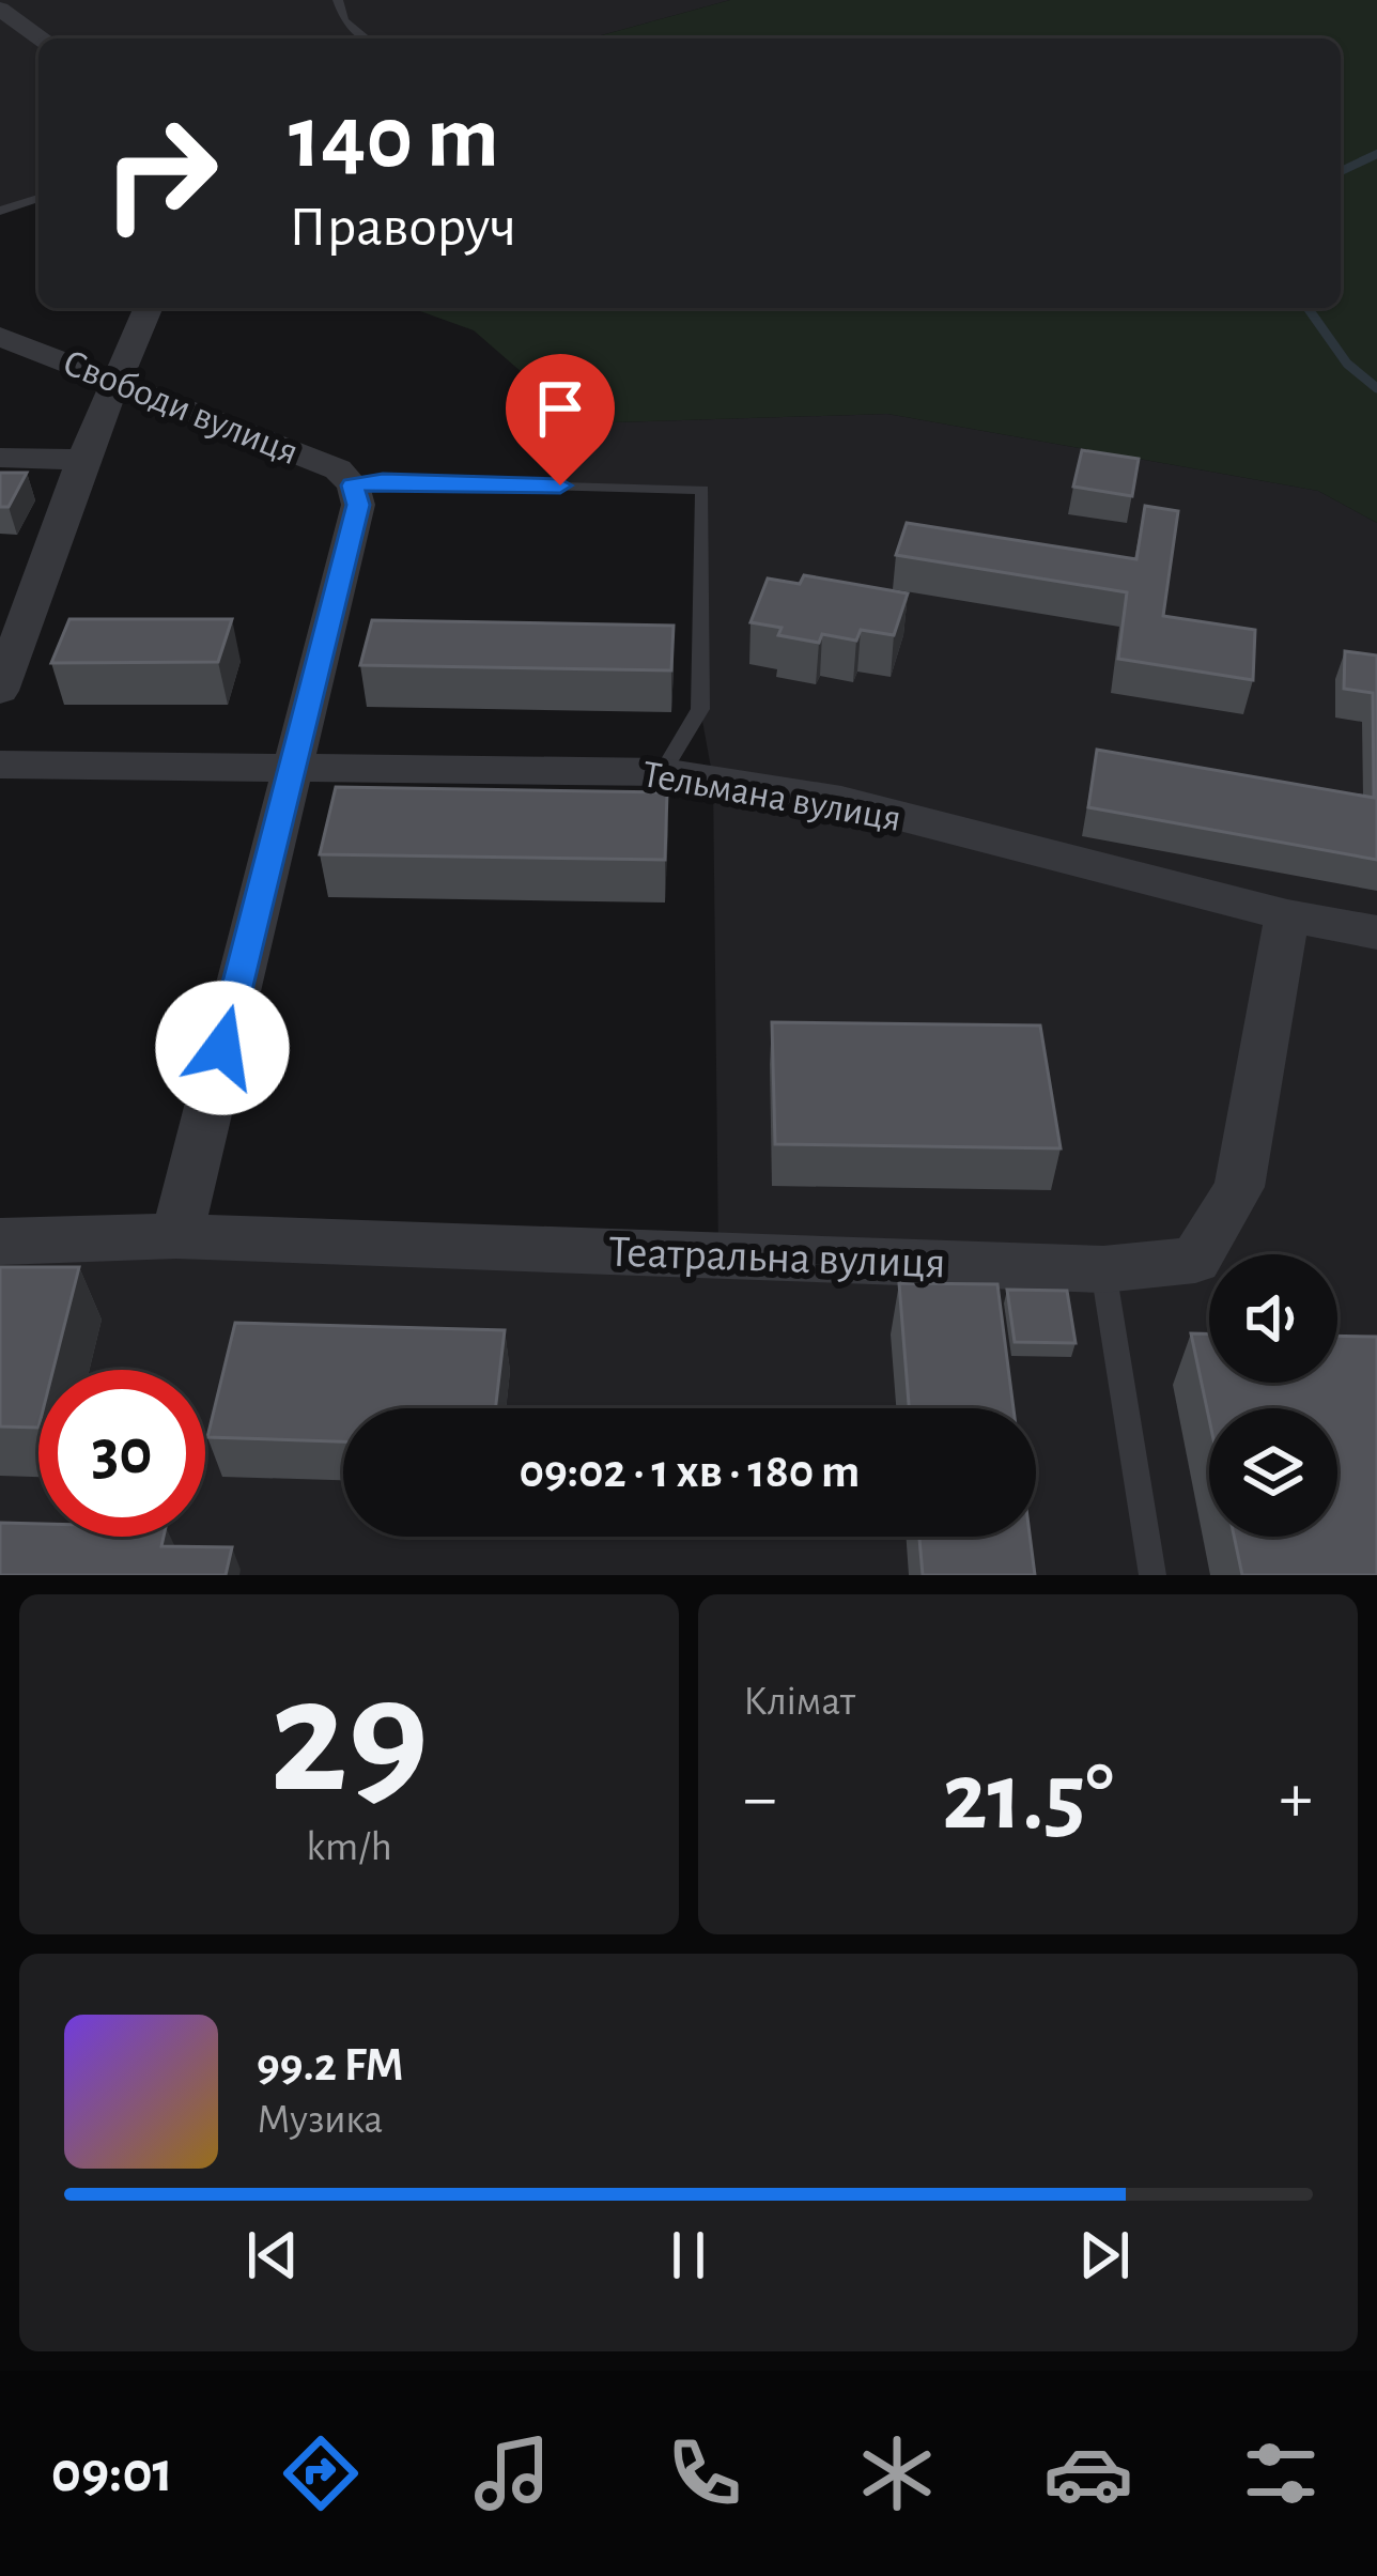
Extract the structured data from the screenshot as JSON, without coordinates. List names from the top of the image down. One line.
{"streets":{"street":["Свободи вулиця","Тельмана вулиця","Театральна вулиця"]},"crossings":[["Тельмана вулиця","Театральна вулиця"]],"page":{"turn":["140 m","Праворуч"],"limit":"30","trip":"09:02 · 1 хв · 180 m","tile":[["29","km/h"],"Клімат"],"heat":["−","21.5°","+"],"song":["99.2 FM","Музика"],"tabs":"09:01"}}
